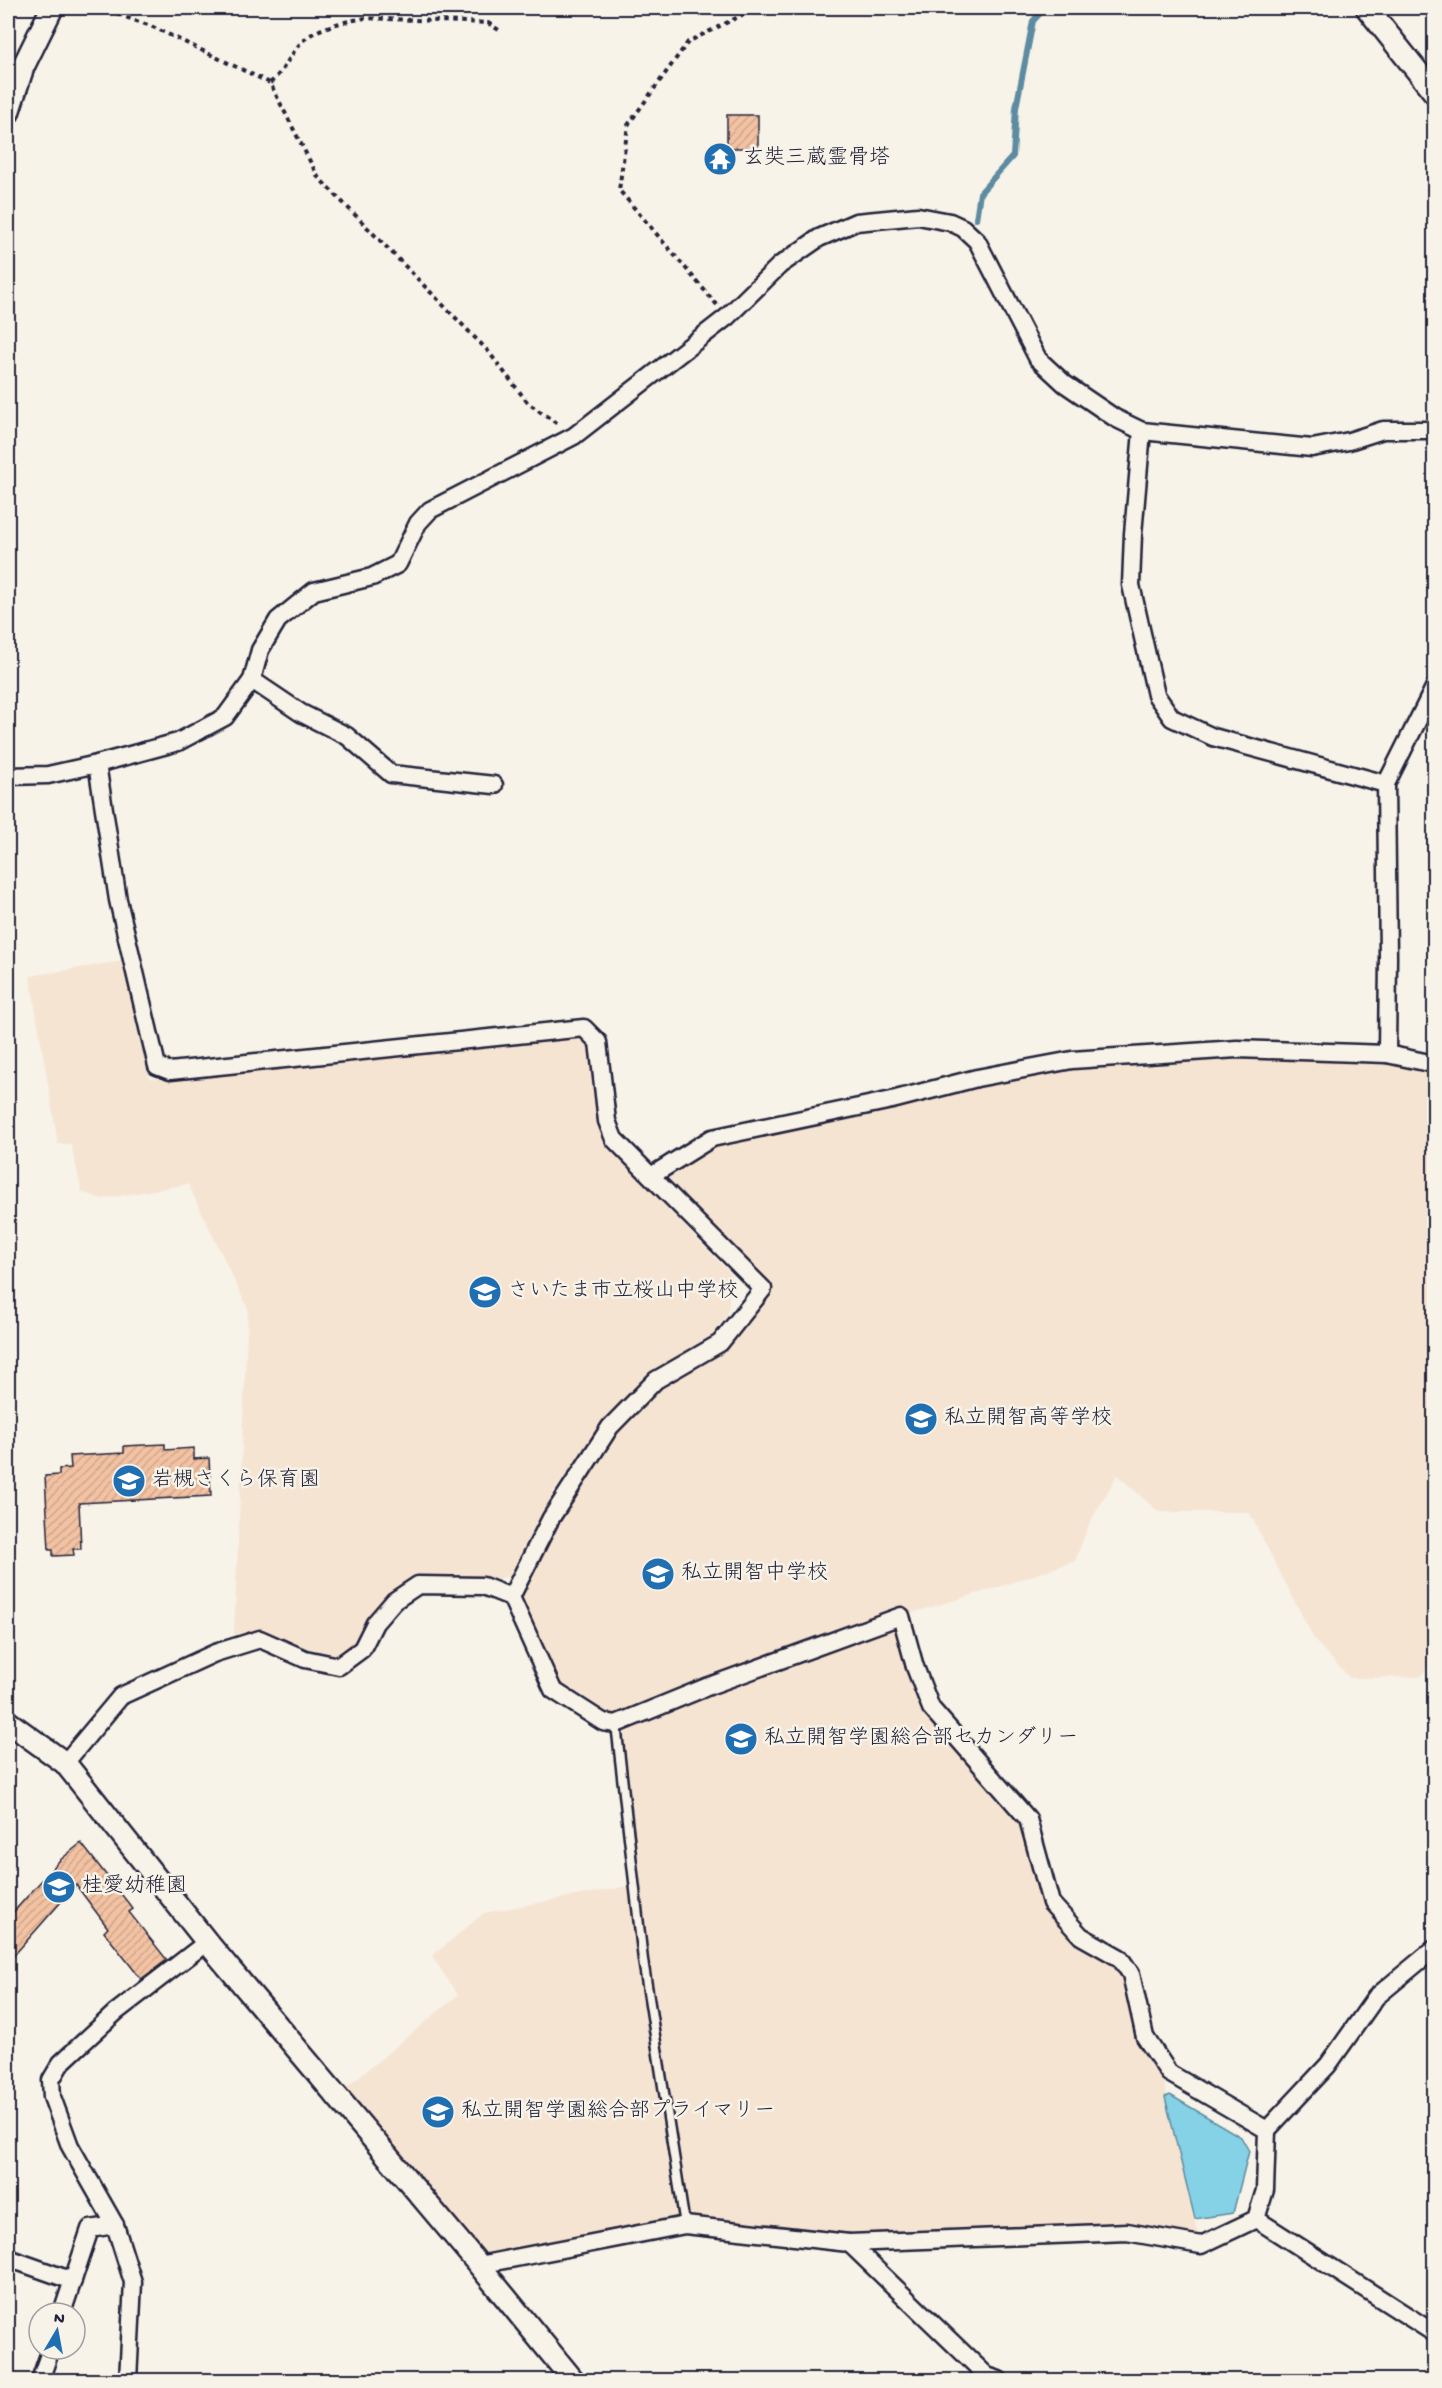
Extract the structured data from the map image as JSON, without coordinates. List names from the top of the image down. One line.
{"places":{"temple":["玄奘三蔵霊骨塔"],"school or university":["さいたま市立桜山中学校","私立開智高等学校","岩槻さくら保育園","私立開智中学校","私立開智学園総合部セカンダリー","桂愛幼稚園","私立開智学園総合部プライマリー"]},"north":"top"}
